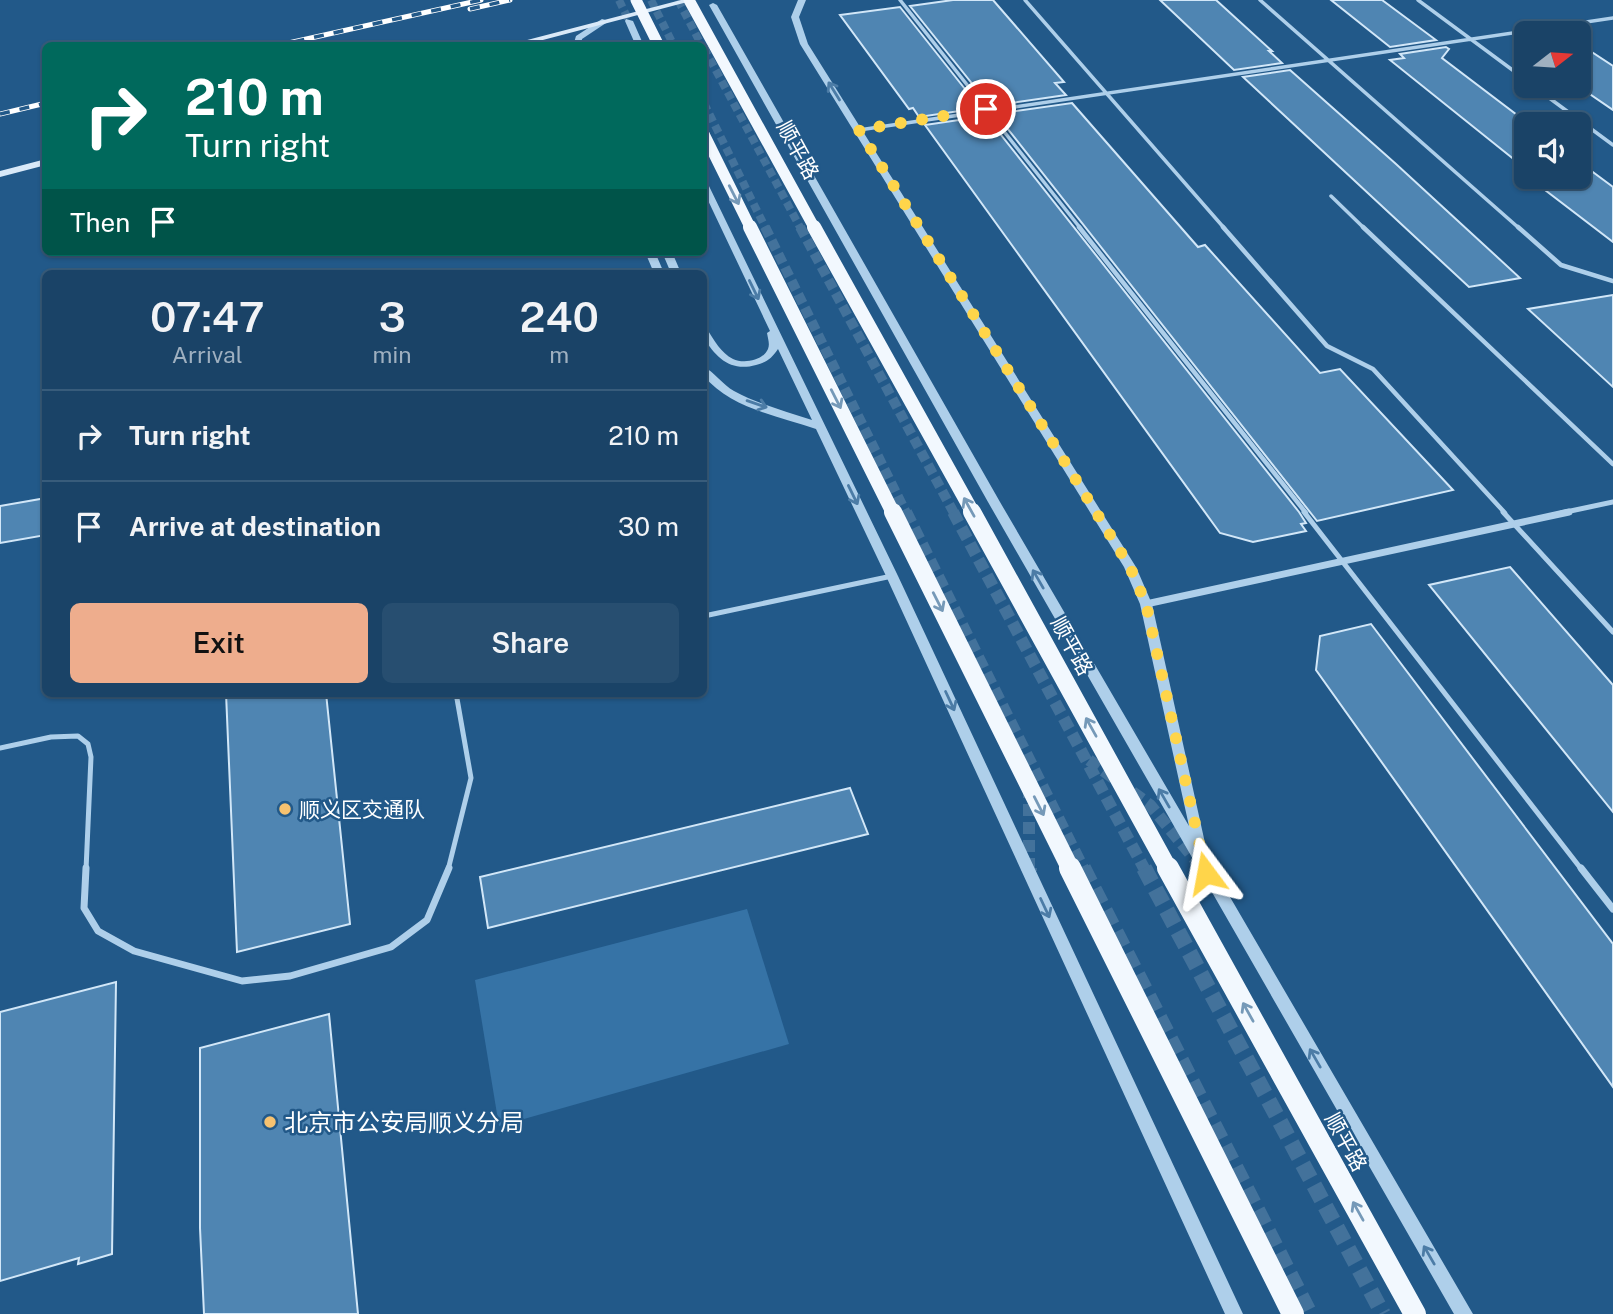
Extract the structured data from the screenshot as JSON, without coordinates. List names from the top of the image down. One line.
{"streets":{"main road":["顺平路"]},"places":["顺义区交通队","北京市公安局顺义分局"],"north":"right","page":{"turn":["210 m","Turn right"],"then":"Then","eta":["07:47","Arrival","3","min","240","m"],"list":[{"name":"Turn right","value":"210 m"},{"name":"Arrive at destination","value":"30 m"}],"buttons":["Exit","Share"]}}
